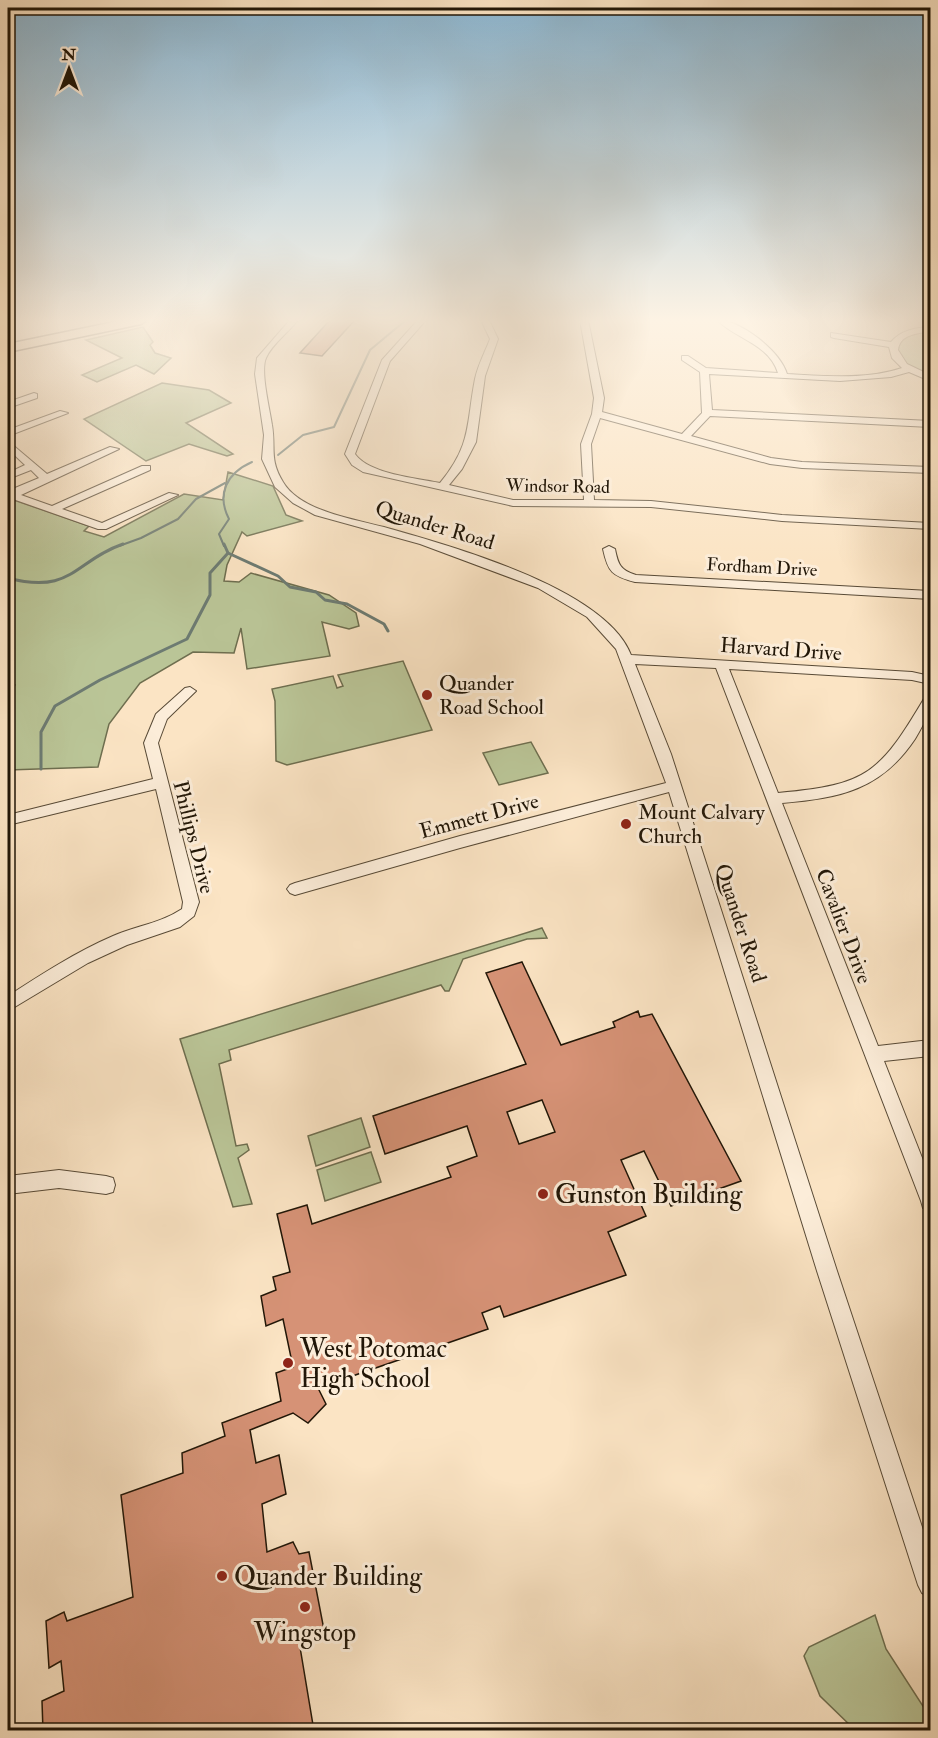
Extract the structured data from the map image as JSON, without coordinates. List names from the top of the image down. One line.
{"streets":{"street":["Windsor Road","Quander Road","Fordham Drive","Harvard Drive","Emmett Drive","Phillips Drive","Cavalier Drive"]},"crossings":[["Quander Road","Harvard Drive"],["Quander Road","Emmett Drive"],["Harvard Drive","Cavalier Drive"]],"places":["Quander Road School","Mount Calvary Church","Gunston Building","West Potomac High School","Quander Building","Wingstop"],"north":"top"}
